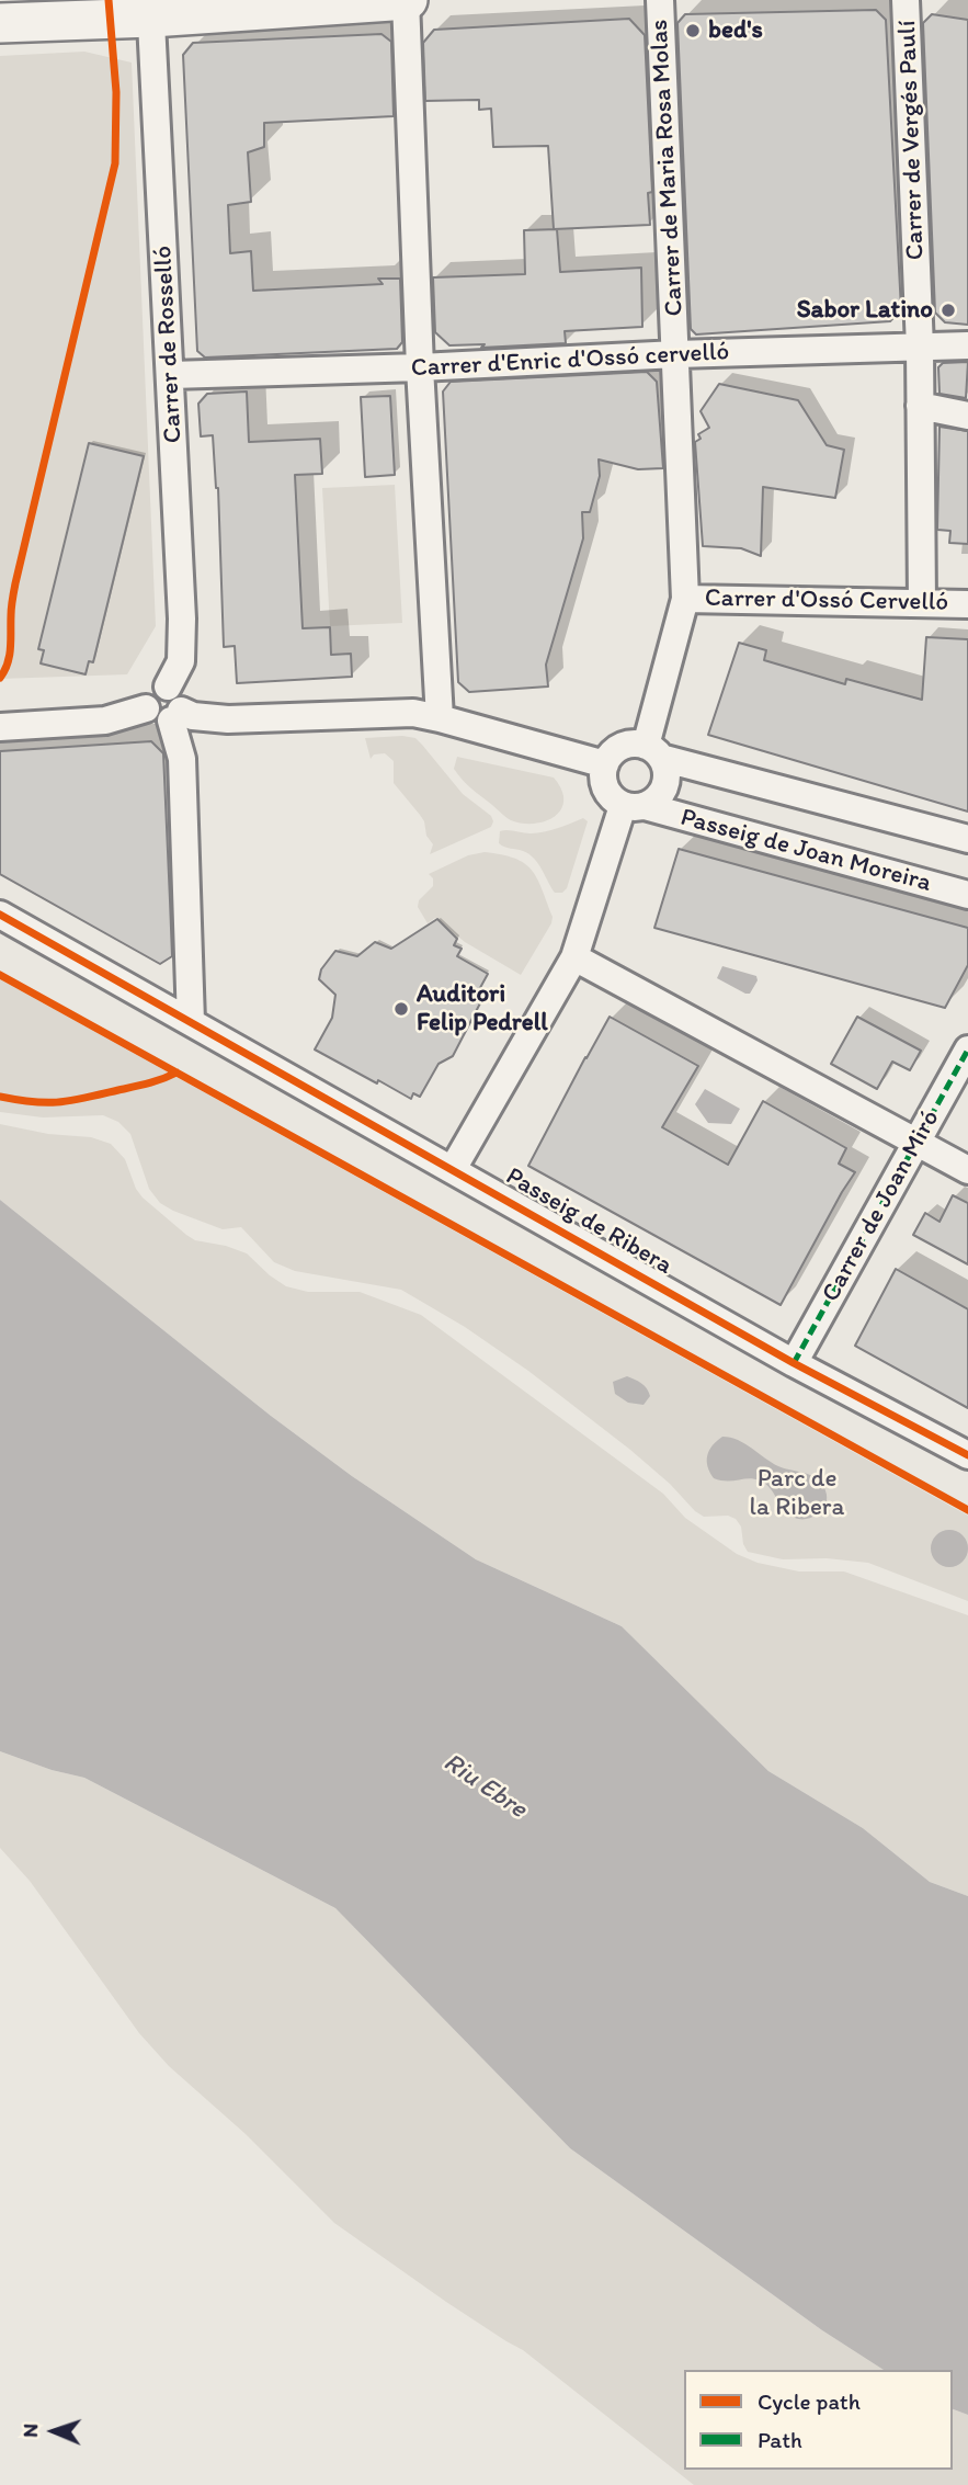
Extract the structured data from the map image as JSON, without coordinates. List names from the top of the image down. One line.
{"streets":{"street":["Carrer de Vergés Paulí","Carrer de Maria Rosa Molas","Carrer de Rosselló","Carrer d'Enric d'Ossó cervelló","Carrer d'Ossó Cervelló","Passeig de Joan Moreira","Carrer de Joan Miró","Passeig de Ribera"]},"crossings":[["Carrer de Vergés Paulí","Carrer d'Enric d'Ossó cervelló"],["Carrer de Vergés Paulí","Carrer d'Ossó Cervelló"],["Carrer de Maria Rosa Molas","Carrer d'Enric d'Ossó cervelló"],["Carrer de Maria Rosa Molas","Carrer d'Ossó Cervelló"],["Carrer de Maria Rosa Molas","Passeig de Joan Moreira"],["Carrer de Rosselló","Carrer d'Enric d'Ossó cervelló"],["Carrer de Joan Miró","Passeig de Ribera"]],"water":["Riu Ebre"],"parks":["Parc de la Ribera"],"places":["bed's","Sabor Latino","Auditori Felip Pedrell"],"legend":["Cycle path","Path"],"north":"left"}
